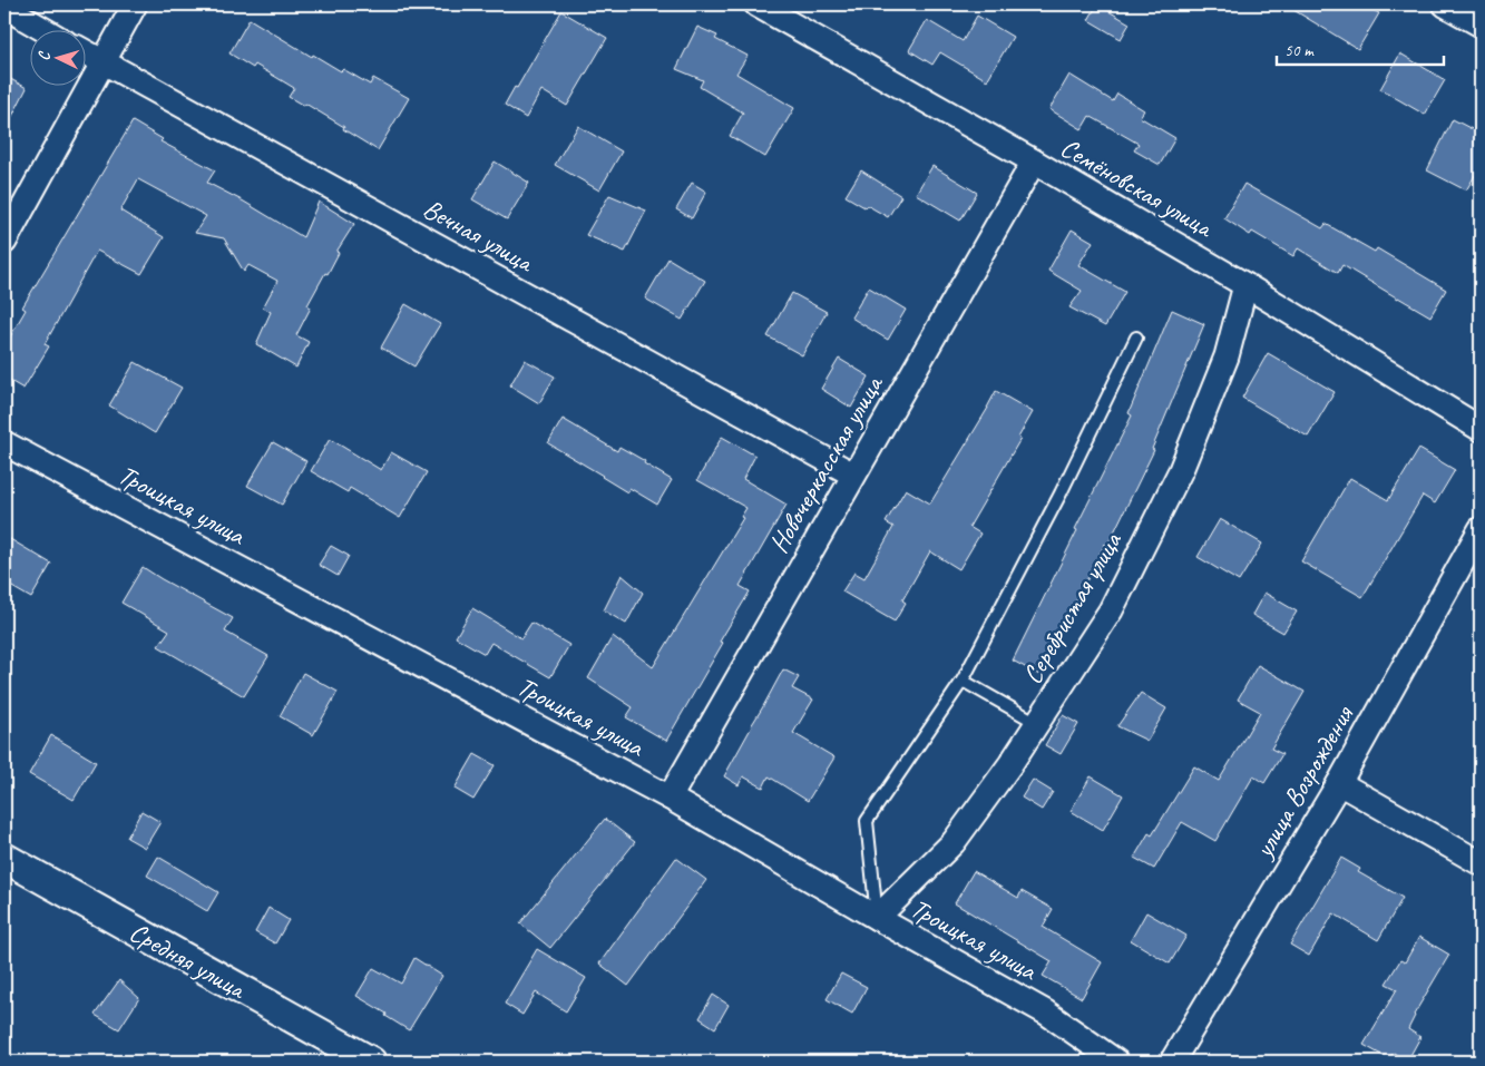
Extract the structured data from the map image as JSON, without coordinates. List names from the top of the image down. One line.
{"streets":{"street":["Семёновская улица","Вечная улица","Новочеркасская улица","Троицкая улица","Серебристая улица","улица Возрождения","Средняя улица"]},"crossings":[["Семёновская улица","Новочеркасская улица"],["Семёновская улица","Серебристая улица"],["Вечная улица","Новочеркасская улица"],["Новочеркасская улица","Троицкая улица"],["Троицкая улица","Серебристая улица"]],"scale_bar":"50 m","north":"left"}
